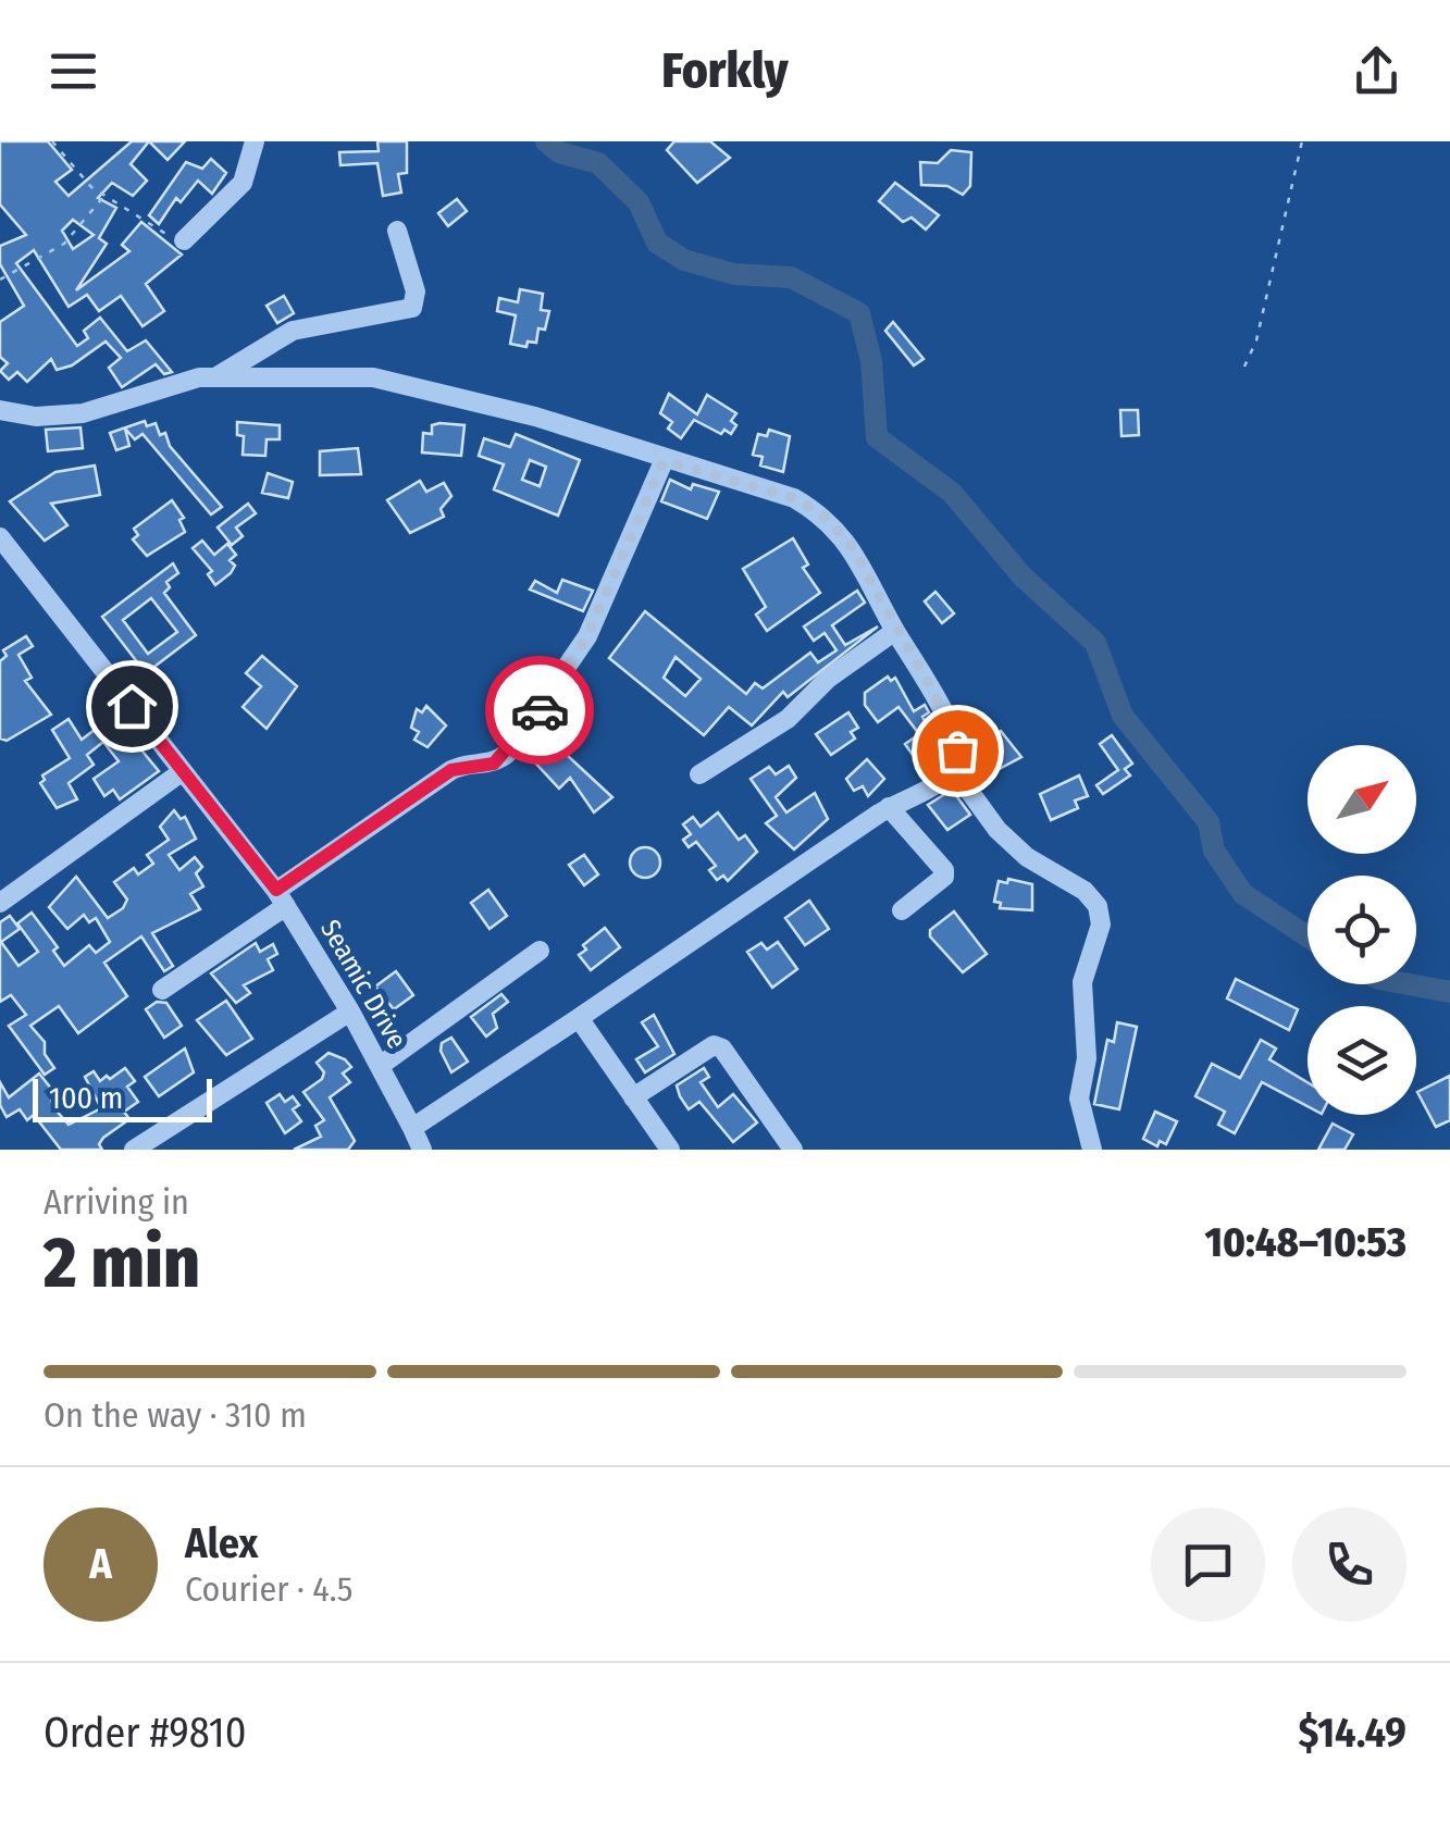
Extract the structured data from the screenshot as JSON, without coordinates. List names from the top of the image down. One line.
{"streets":{"street":["Seamic Drive"]},"scale_bar":"100 m","north":"top right","page":{"header":"Forkly","scale":"100 m","heading":["2 min","Arriving in","10:48–10:53"],"panel":["Alex","Courier · 4.5","Order #9810","$14.49"],"bar":"On the way · 310 m","round":"A"}}
